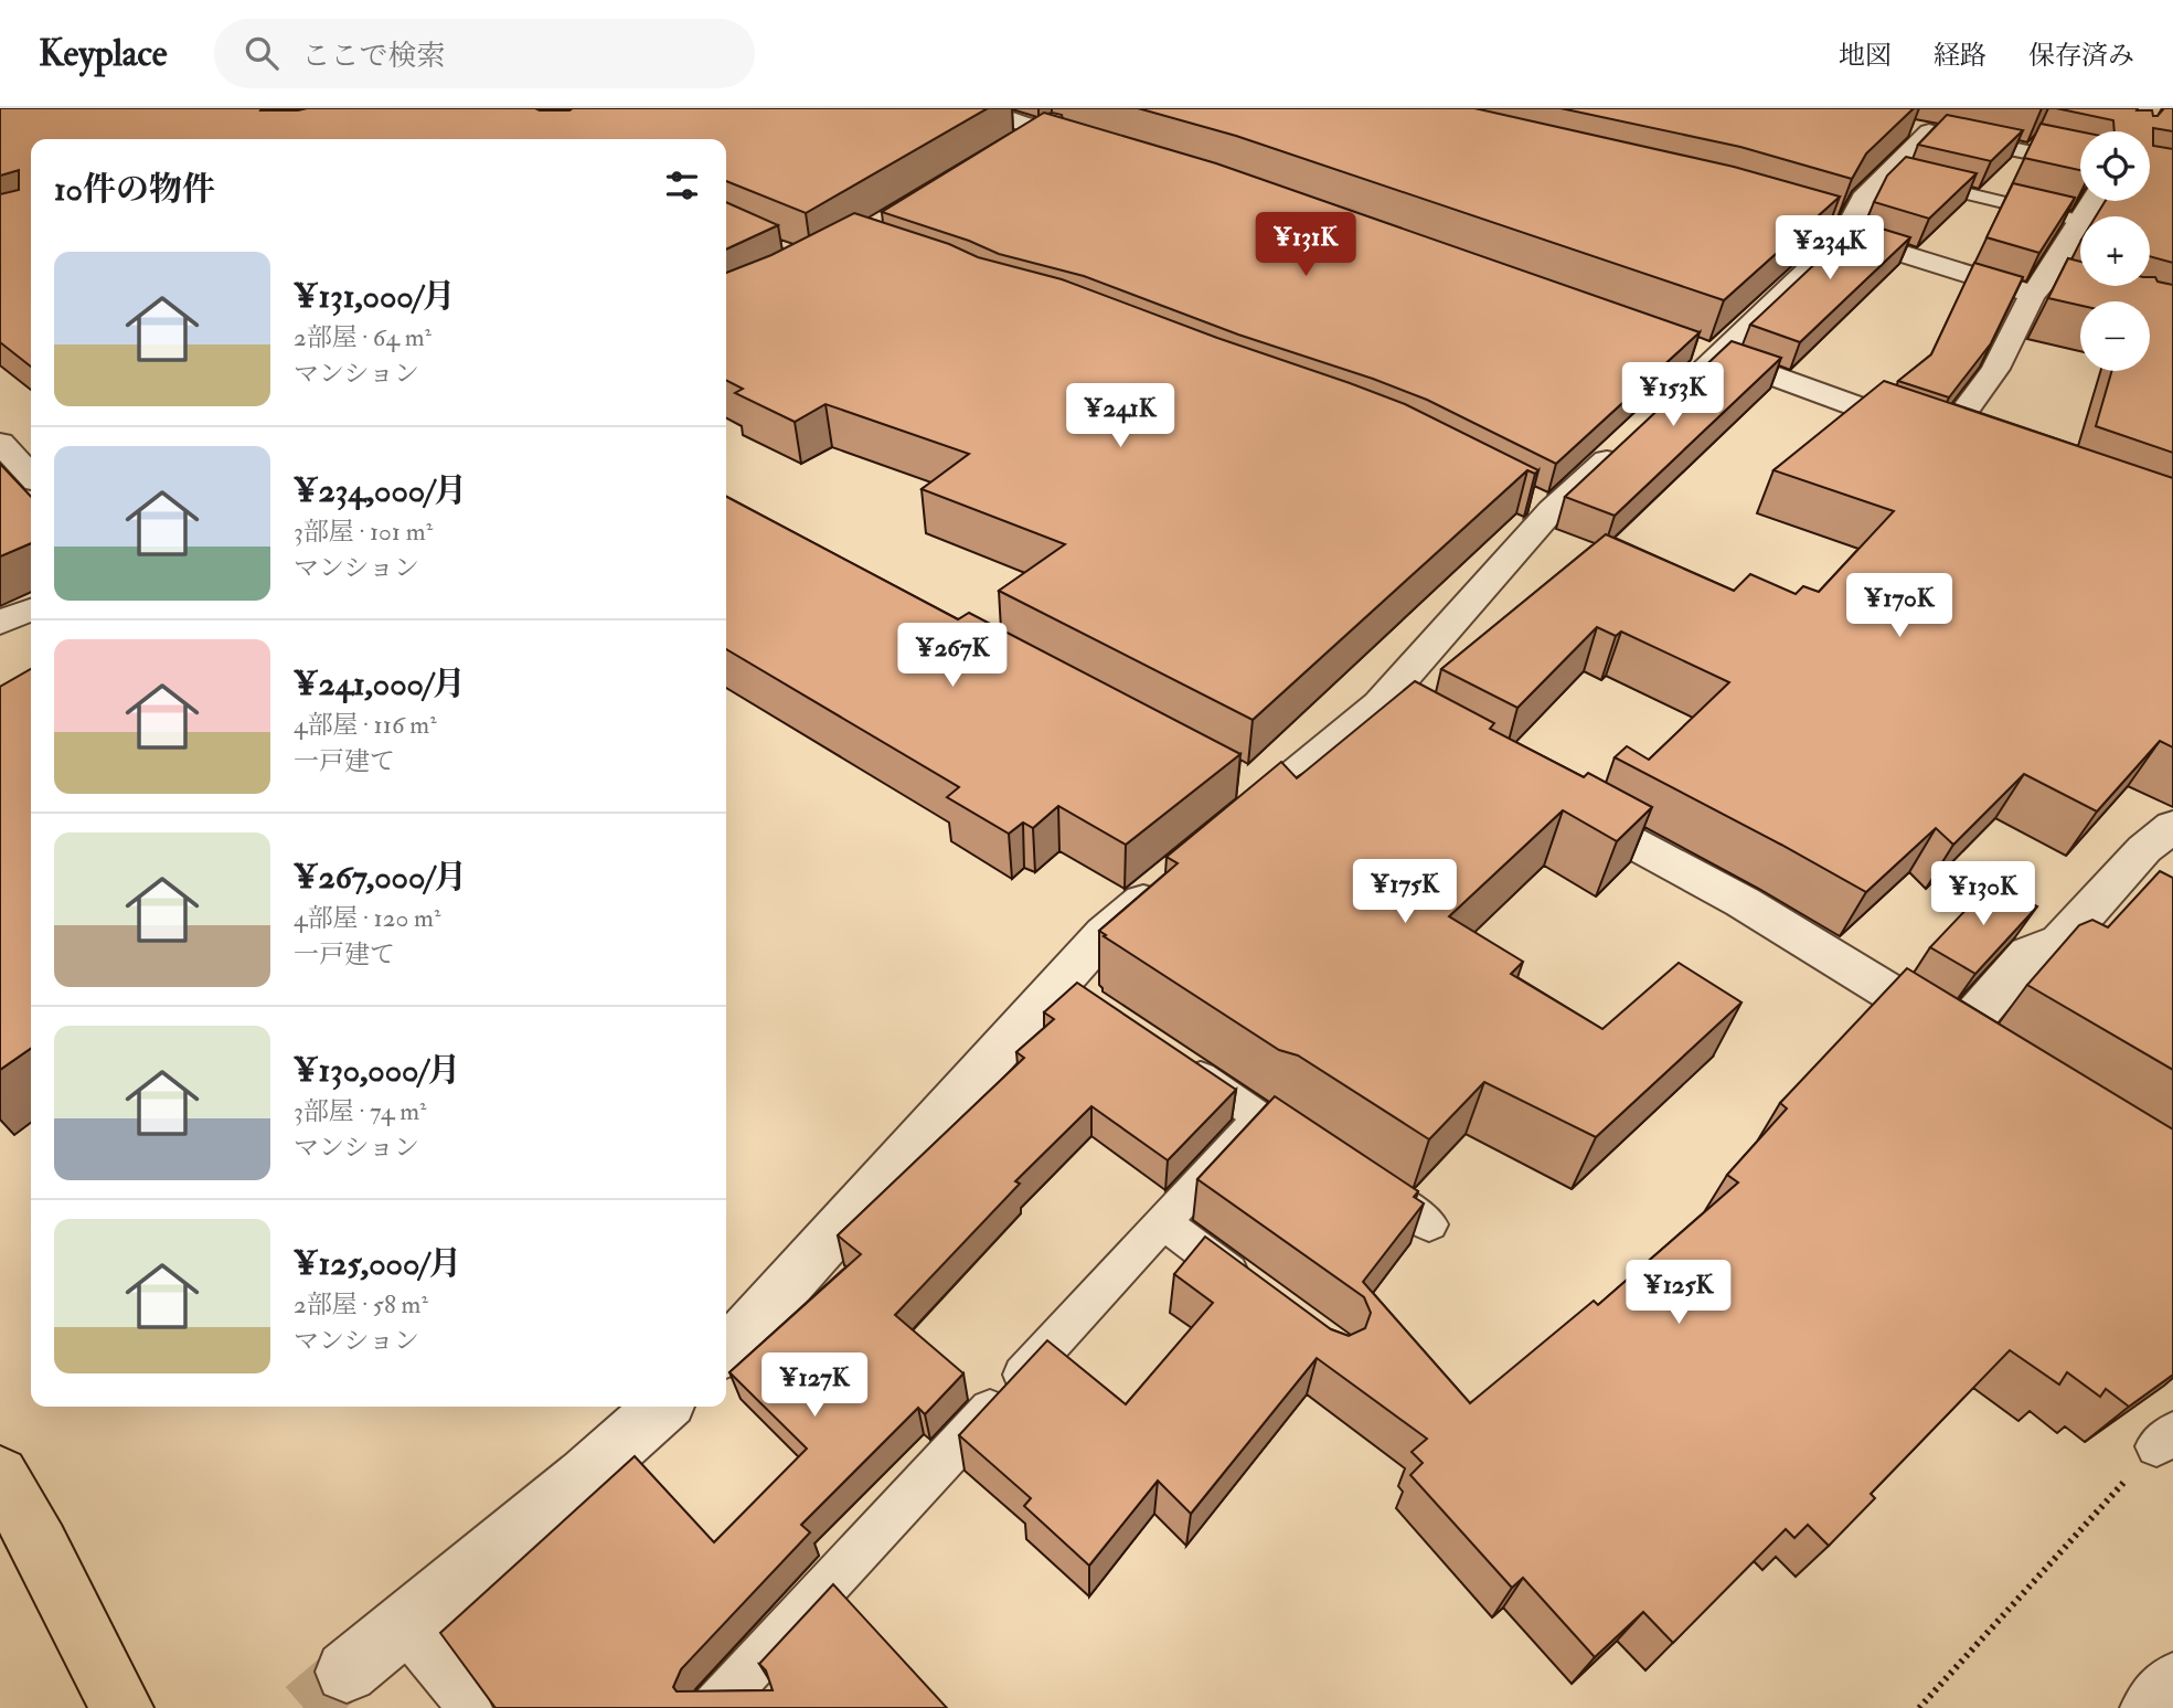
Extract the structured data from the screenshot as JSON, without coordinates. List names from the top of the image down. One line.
{"page":{"header":"Keyplace","search":"ここで検索","nav":["地図","経路","保存済み"],"map_buttons":["+","−"],"heading":"10件の物件","price":["¥131K","¥234K","¥153K","¥241K","¥170K","¥267K","¥175K","¥130K","¥125K","¥127K"],"list":[{"name":"¥131,000/月","note":"2部屋 · 64 m² · マンション"},{"name":"¥234,000/月","note":"3部屋 · 101 m² · マンション"},{"name":"¥241,000/月","note":"4部屋 · 116 m² · 一戸建て"},{"name":"¥267,000/月","note":"4部屋 · 120 m² · 一戸建て"},{"name":"¥130,000/月","note":"3部屋 · 74 m² · マンション"},{"name":"¥125,000/月","note":"2部屋 · 58 m² · マンション"}]}}
